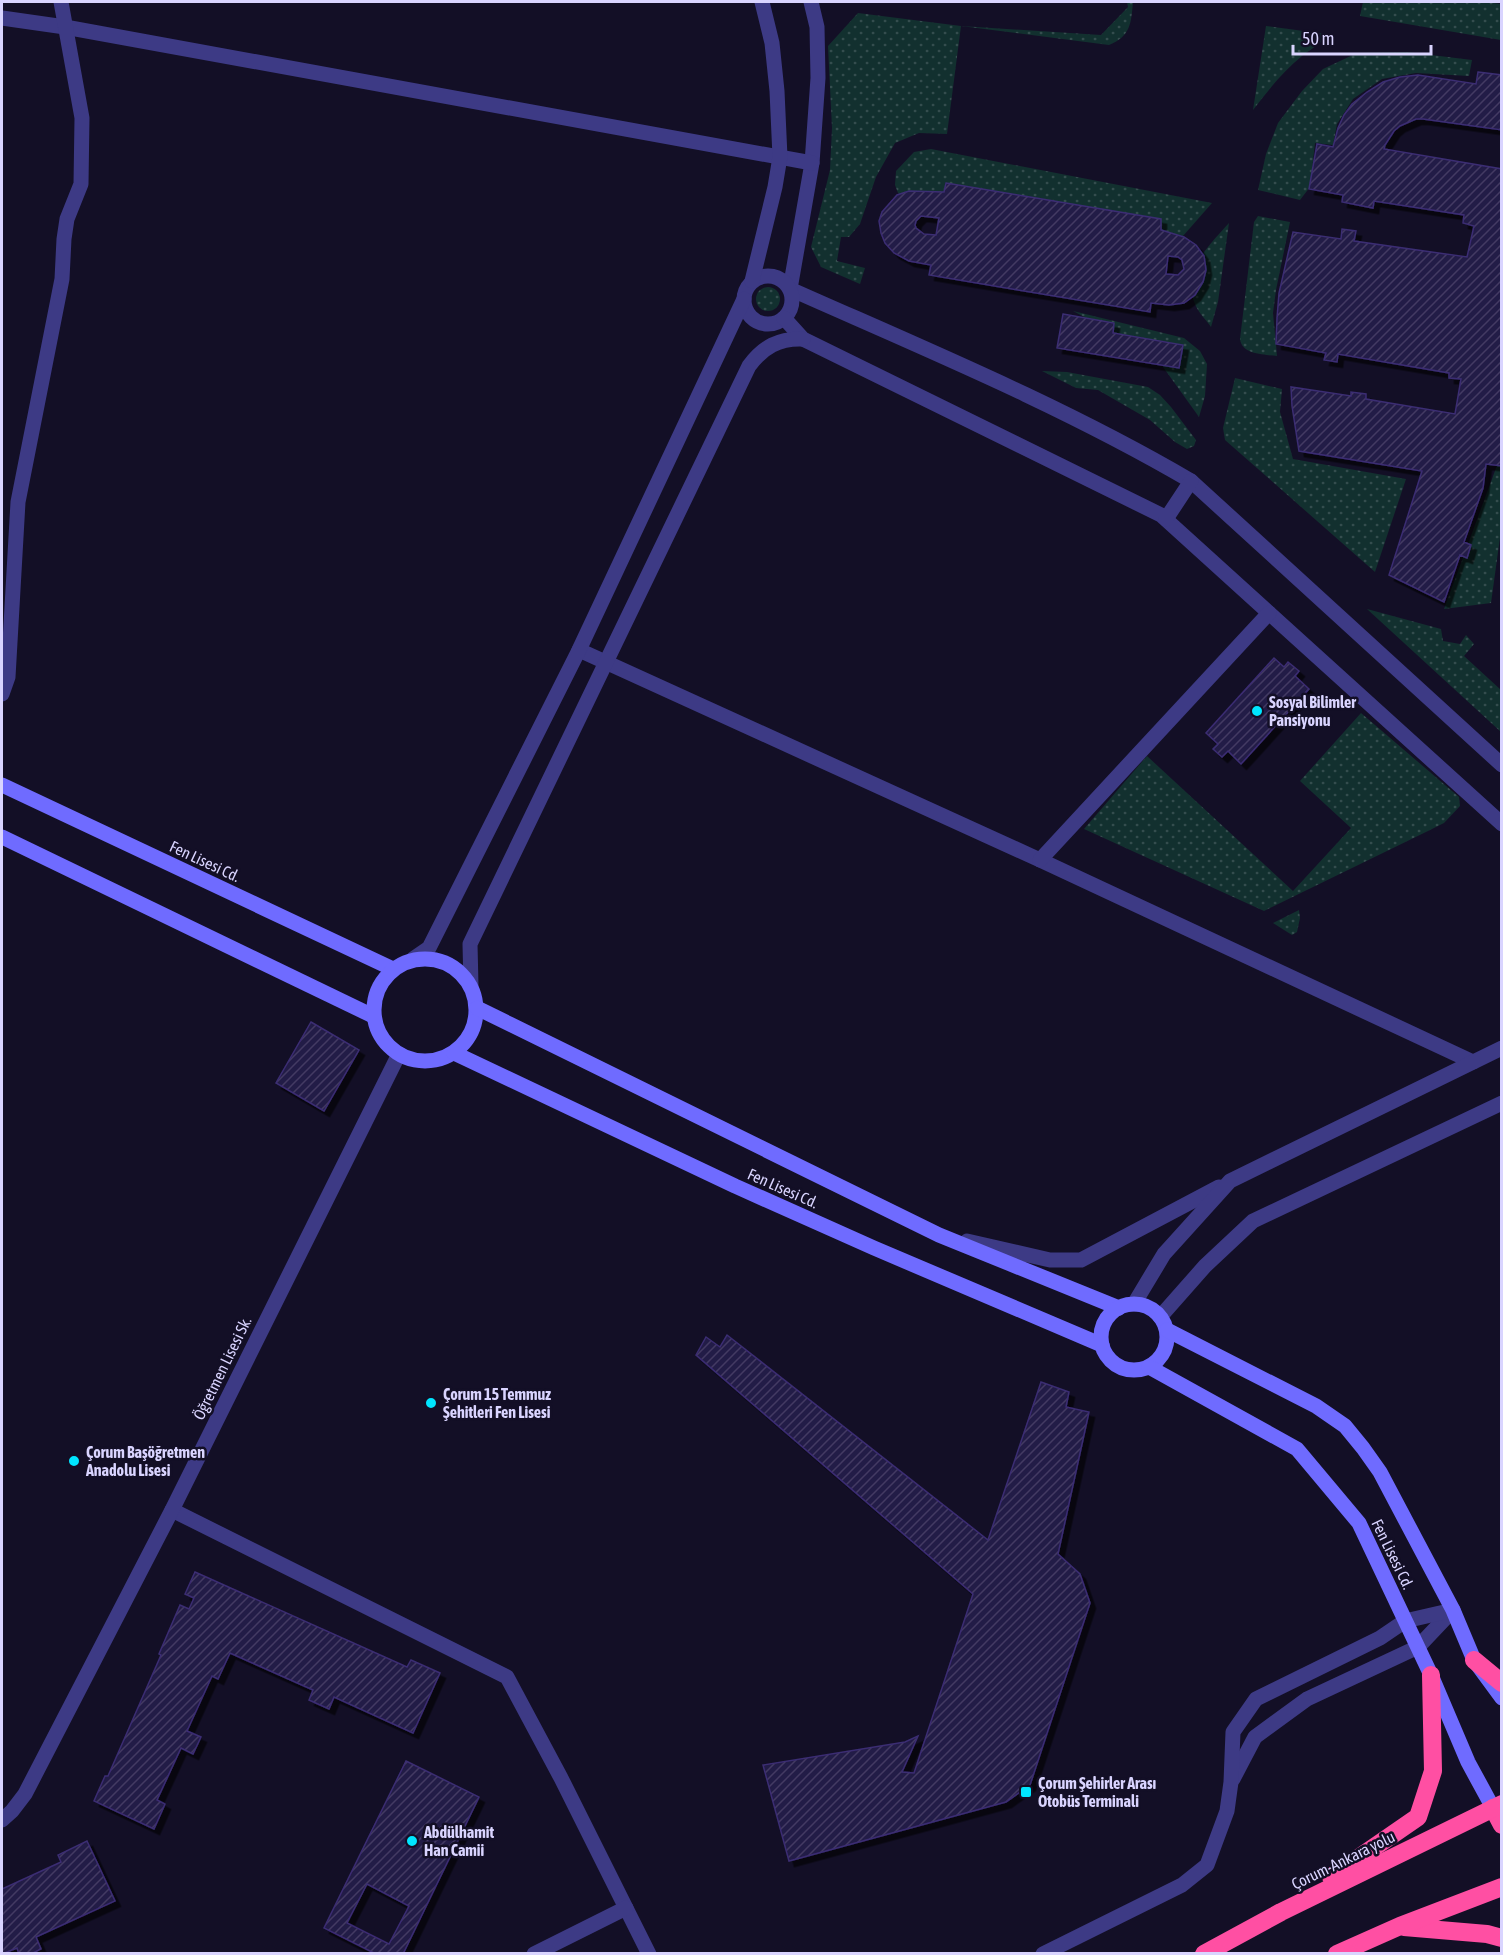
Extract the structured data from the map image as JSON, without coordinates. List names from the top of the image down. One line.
{"streets":{"highway":["Çorum-Ankara yolu"],"street":["Fen Lisesi Cd.","Öğretmen Lisesi Sk."]},"crossings":[["Fen Lisesi Cd.","Öğretmen Lisesi Sk."],["Fen Lisesi Cd.","Çorum-Ankara yolu"]],"places":{"other":["Sosyal Bilimler Pansiyonu","Çorum 15 Temmuz Şehitleri Fen Lisesi","Çorum Başöğretmen Anadolu Lisesi","Abdülhamit Han Camii"],"transit":["Çorum Şehirler Arası Otobüs Terminali"]},"scale_bar":"50 m"}
